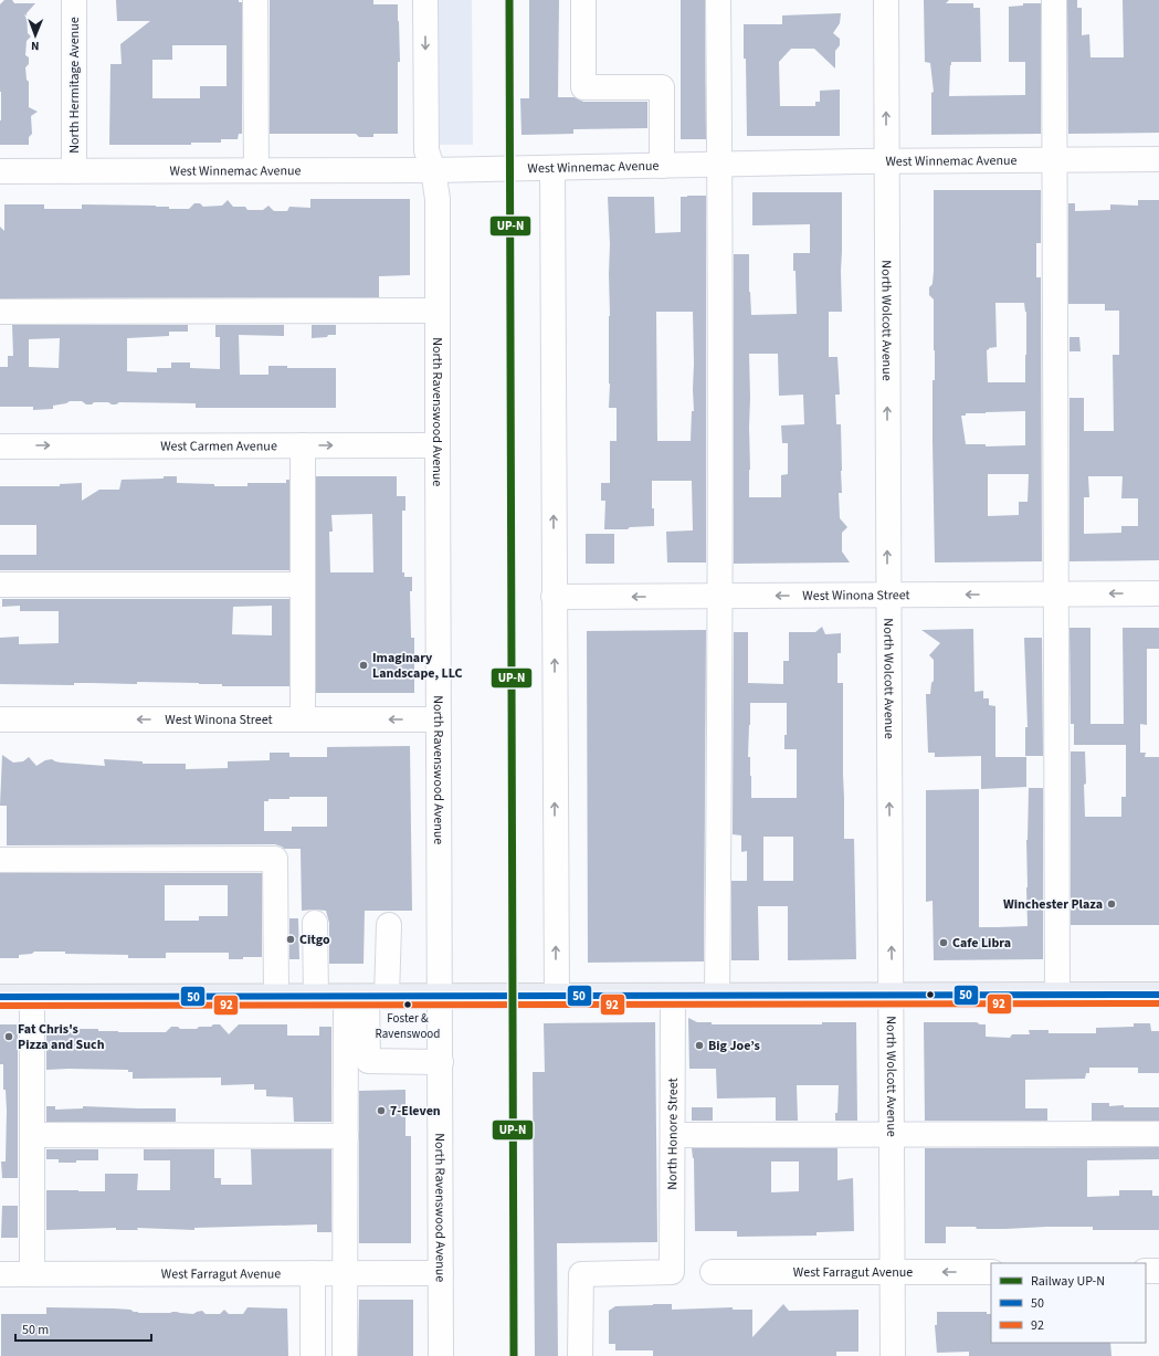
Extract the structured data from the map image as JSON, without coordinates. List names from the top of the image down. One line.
{"streets":{"street":["North Hermitage Avenue","West Winnemac Avenue","North Wolcott Avenue","North Ravenswood Avenue","West Carmen Avenue","West Winona Street","North Honore Street","West Farragut Avenue"]},"crossings":[["North Hermitage Avenue","West Winnemac Avenue"],["West Winnemac Avenue","North Wolcott Avenue"],["West Winnemac Avenue","North Ravenswood Avenue"],["North Wolcott Avenue","West Winona Street"],["North Wolcott Avenue","West Farragut Avenue"],["North Ravenswood Avenue","West Carmen Avenue"],["North Ravenswood Avenue","West Winona Street"],["North Ravenswood Avenue","West Farragut Avenue"]],"one_way":["West Winona Street"],"places":["Imaginary Landscape, LLC","Winchester Plaza","Citgo","Cafe Libra","Foster & Ravenswood","Fat Chris's Pizza and Such","Big Joe’s","7-Eleven"],"lines":["rail line UP-N","transit line 50","transit line 92"],"legend":["Railway UP-N","50","92"],"scale_bar":"50 m","north":"bottom"}
